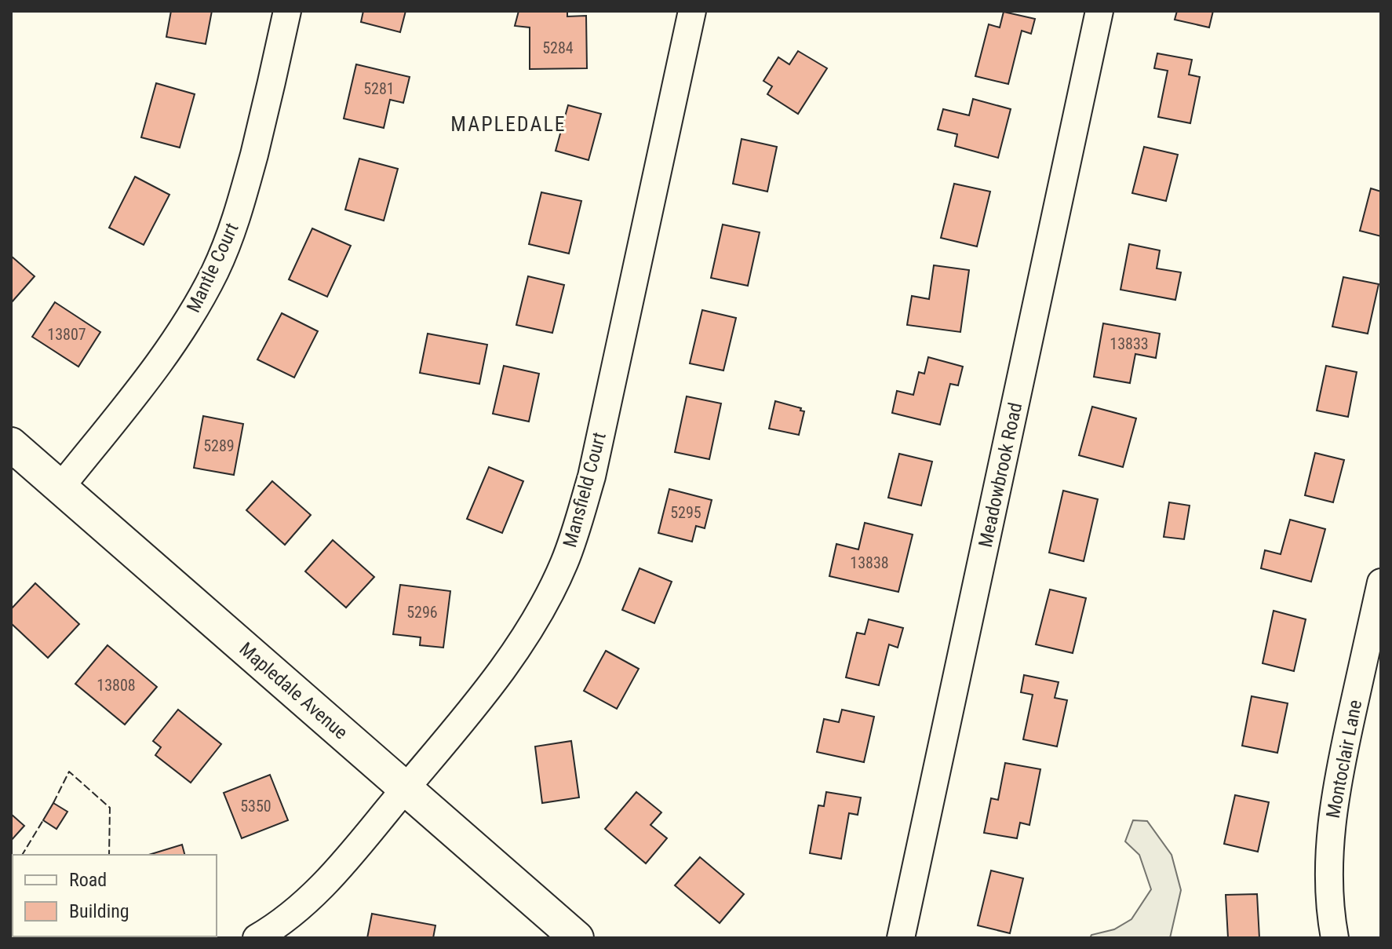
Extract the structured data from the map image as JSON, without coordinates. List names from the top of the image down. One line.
{"streets":{"street":["Mantle Court","Meadowbrook Road","Mansfield Court","Mapledale Avenue","Montoclair Lane"]},"crossings":[["Mantle Court","Mapledale Avenue"],["Mansfield Court","Mapledale Avenue"]],"districts":["MAPLEDALE"],"house_numbers":["5284","5281","13807","13833","5289","5295","13838","5296","13808","5350"],"legend":["Road","Building"]}
